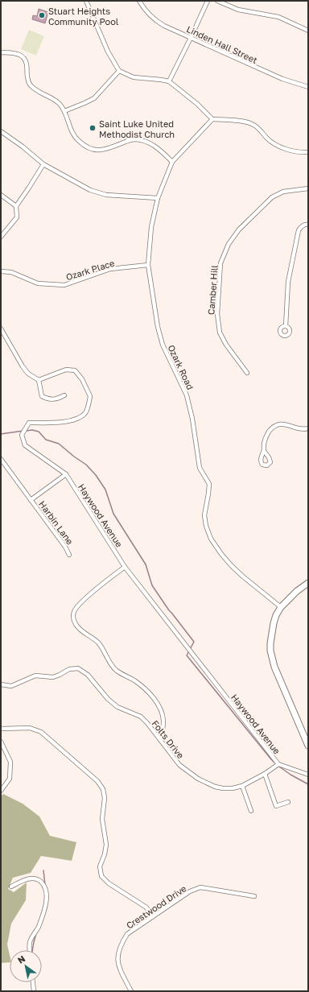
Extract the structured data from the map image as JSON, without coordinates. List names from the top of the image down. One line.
{"streets":{"street":["Linden Hall Street","Ozark Place","Camber Hill","Ozark Road","Haywood Avenue","Harbin Lane","Folts Drive","Crestwood Drive"]},"crossings":[["Ozark Place","Ozark Road"],["Haywood Avenue","Folts Drive"]],"places":["Stuart Heights Community Pool","Saint Luke United Methodist Church"],"north":"top left"}
